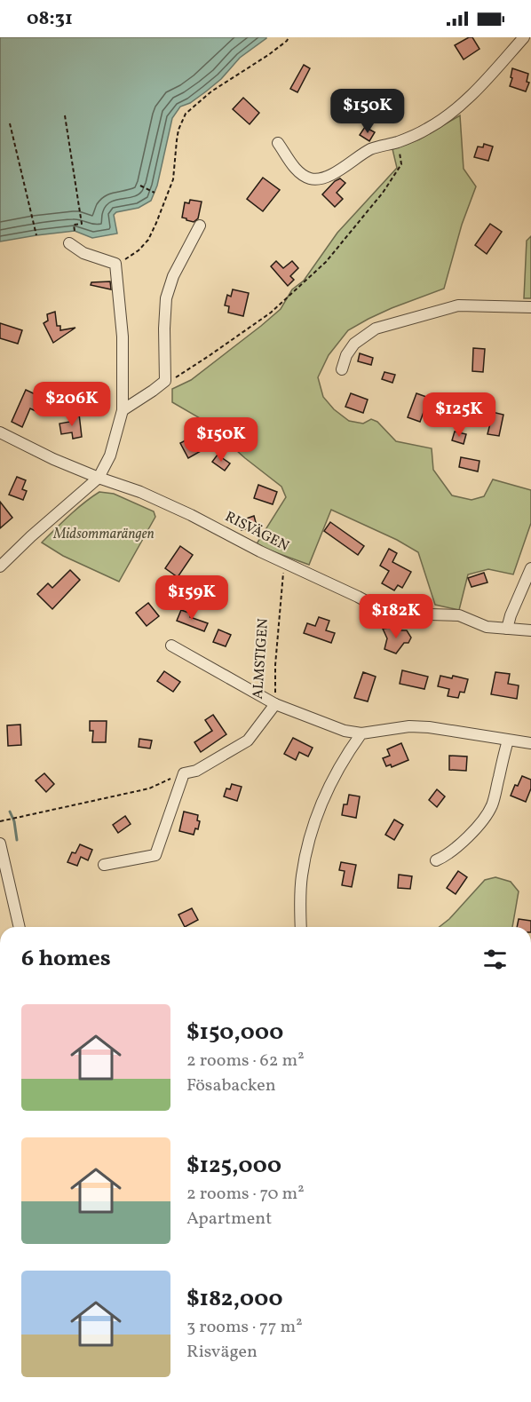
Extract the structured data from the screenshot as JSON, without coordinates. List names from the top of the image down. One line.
{"streets":{"street":["RISVÄGEN","ALMSTIGEN"]},"crossings":[["RISVÄGEN","ALMSTIGEN"]],"parks":["Midsommarängen"],"page":{"status":"08:31","price":["$150K","$206K","$125K","$150K","$159K","$182K"],"heading":"6 homes","list":[{"name":"$150,000","note":"2 rooms · 62 m² · Fösabacken"},{"name":"$125,000","note":"2 rooms · 70 m² · Apartment"},{"name":"$182,000","note":"3 rooms · 77 m² · Risvägen"}]}}
